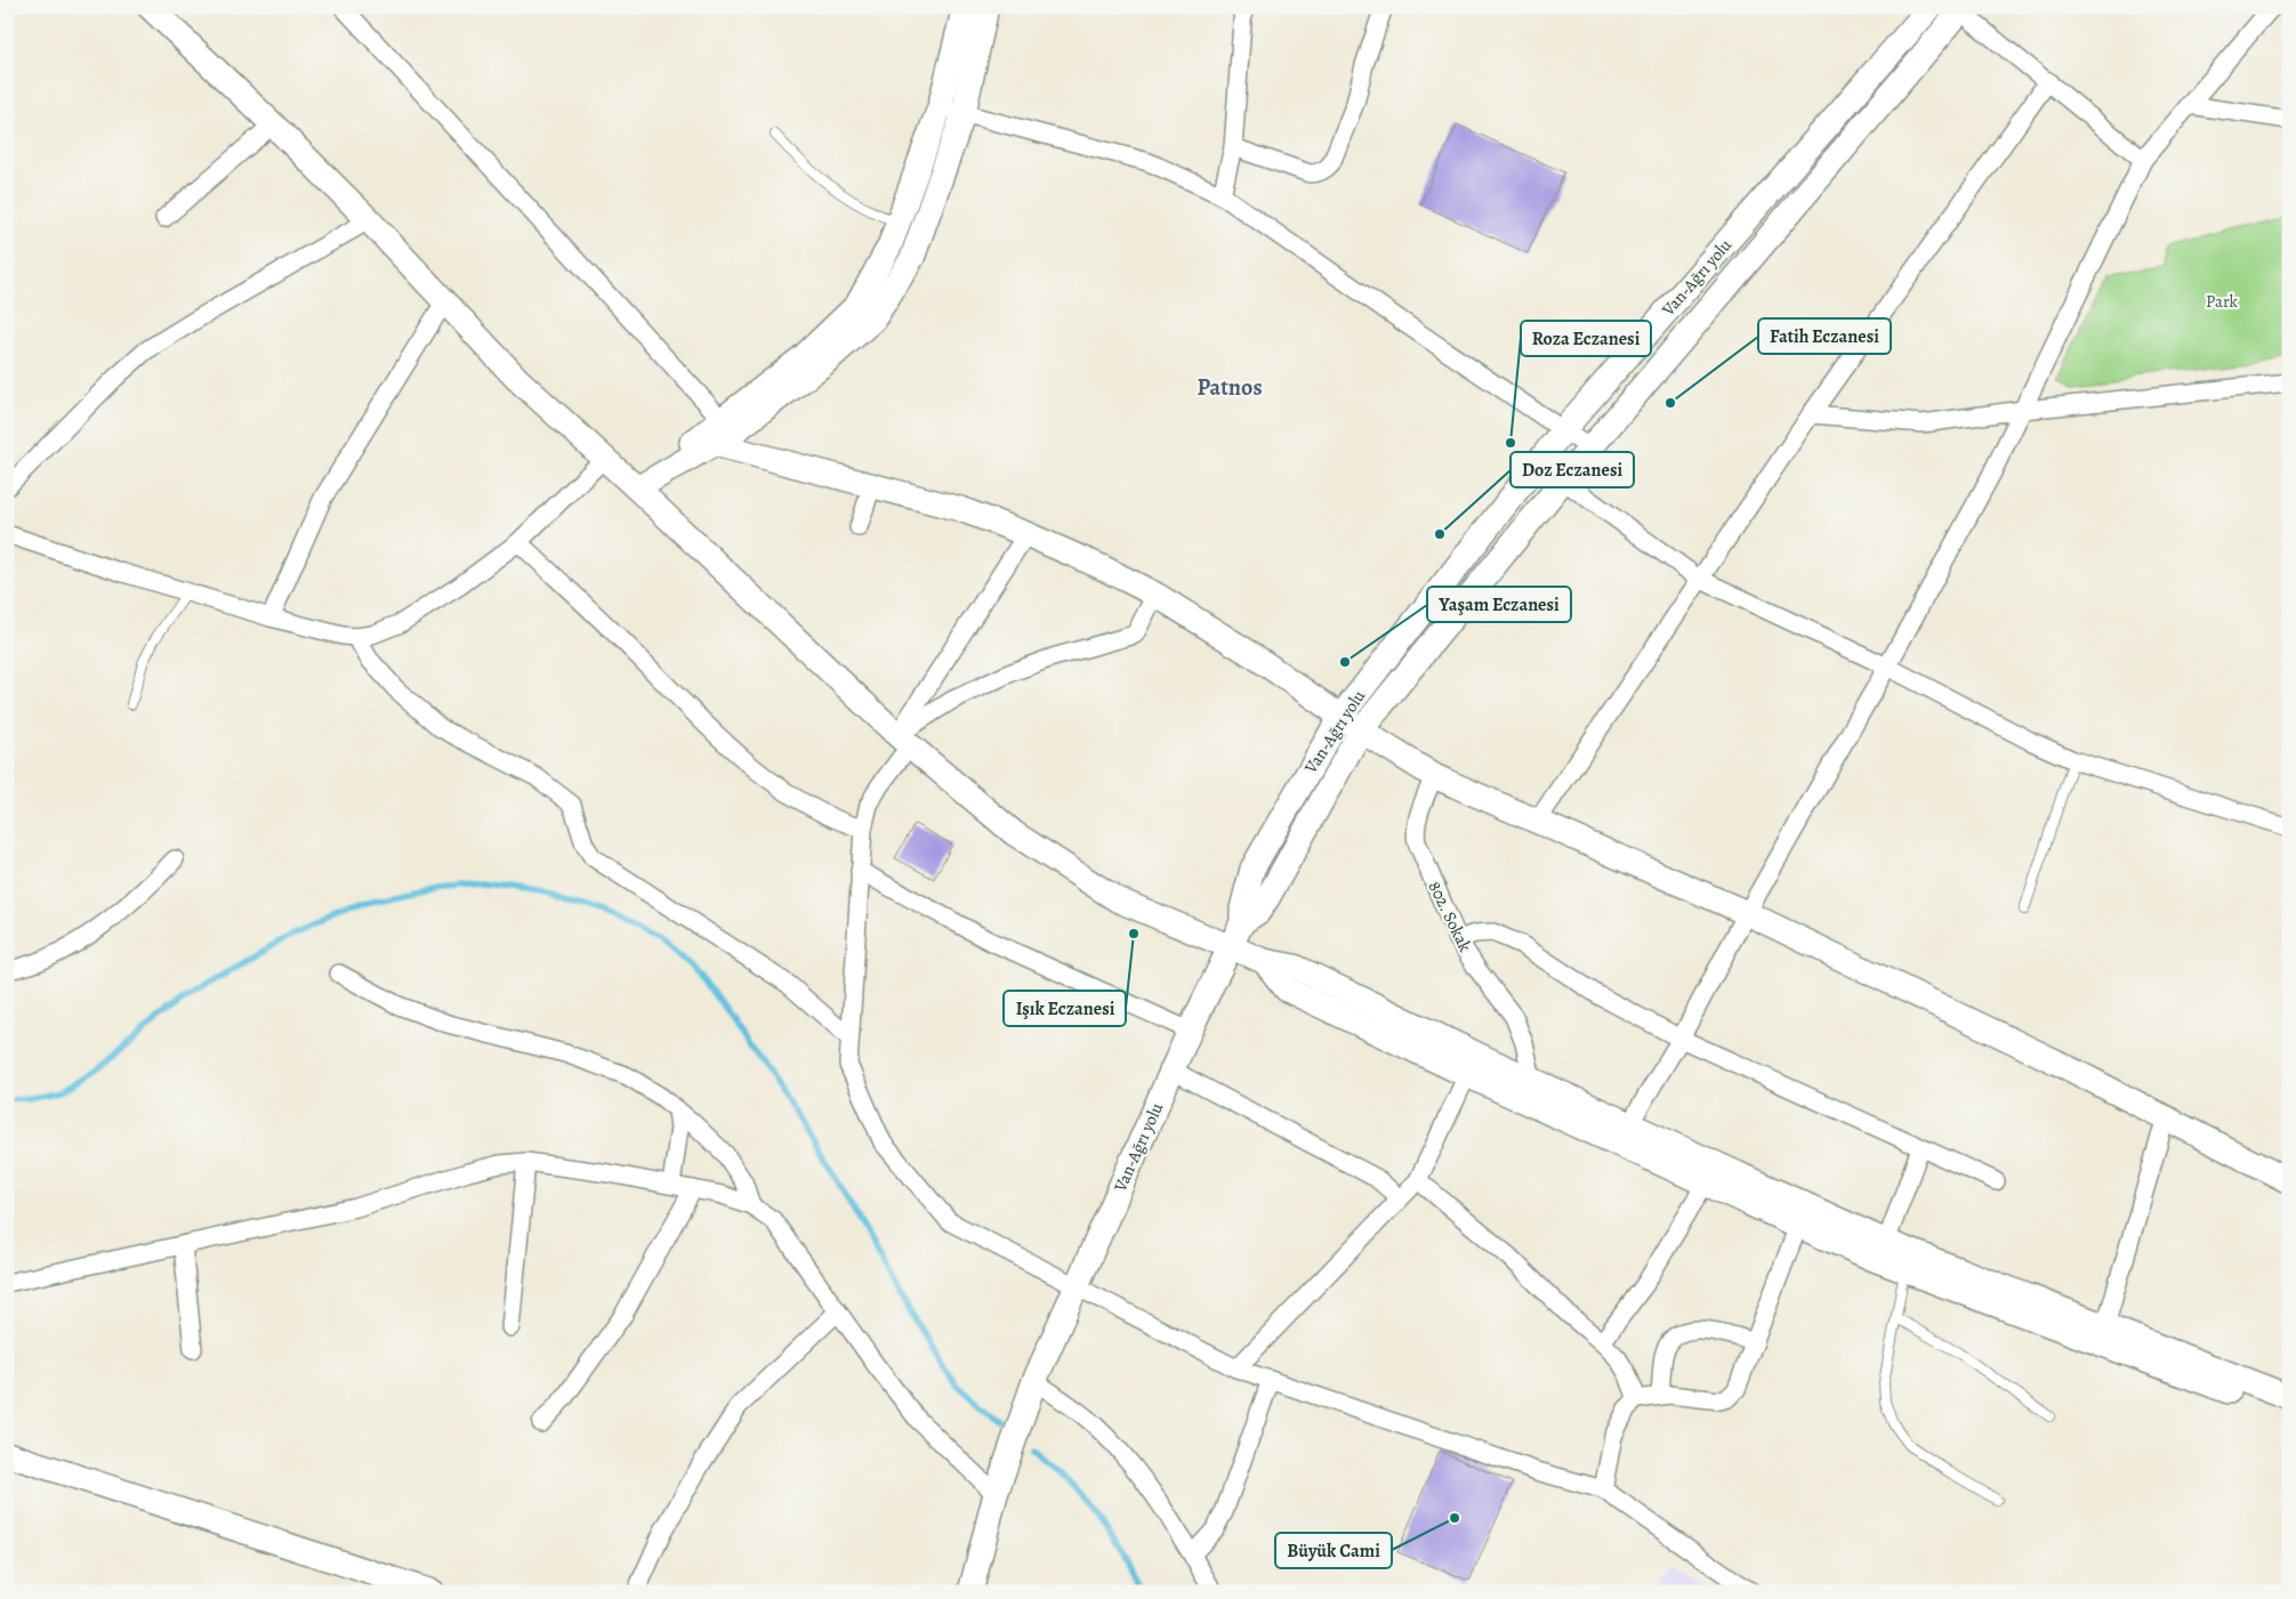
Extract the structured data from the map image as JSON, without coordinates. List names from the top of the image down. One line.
{"streets":{"main road":["Van-Ağrı yolu"],"street":["802. Sokak"]},"districts":["Patnos"],"parks":["Park"],"places":["Fatih Eczanesi","Roza Eczanesi","Doz Eczanesi","Yaşam Eczanesi","Işık Eczanesi","Büyük Cami"]}
